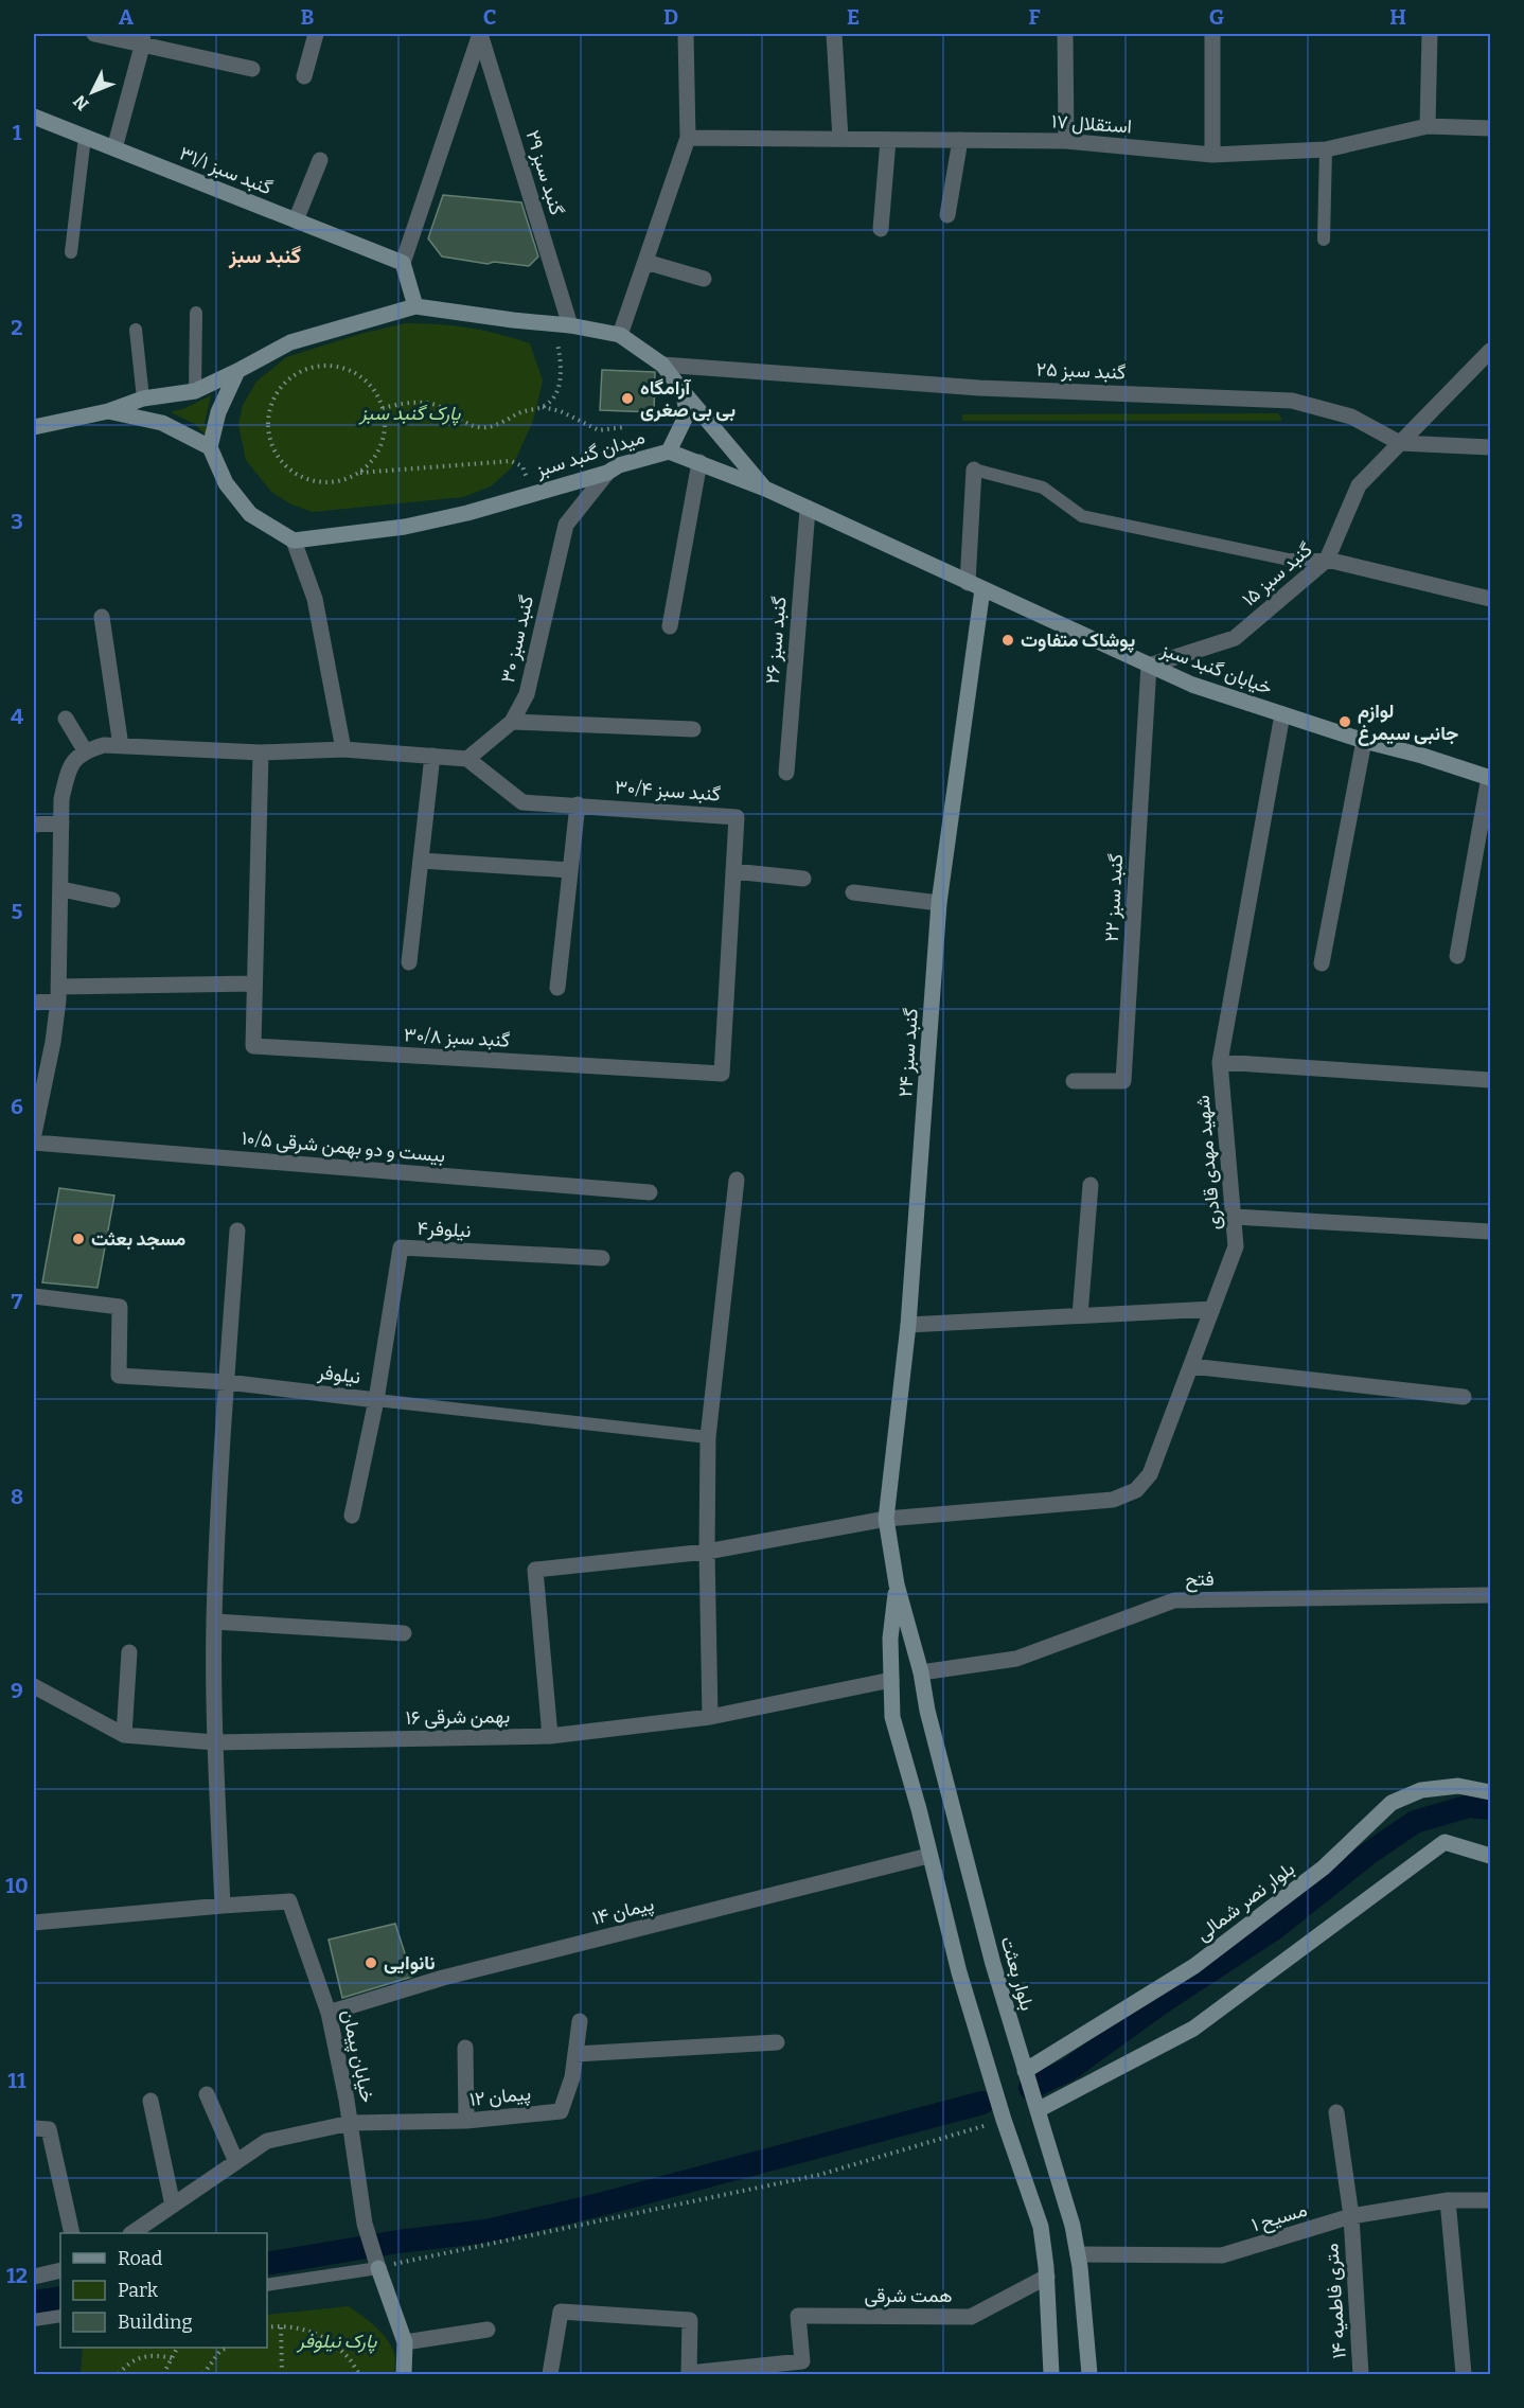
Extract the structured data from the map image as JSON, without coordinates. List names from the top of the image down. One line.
{"streets":{"street":["استقلال ۱۷","گنبد سبز ۳۱/۱","گنبد سبز ۲۹","گنبد سبز ۲۵","میدان گنبد سبز","گنبد سبز ۱۵","گنبد سبز ۳۰","گنبد سبز ۲۶","خیابان گنبد سبز","گنبد سبز ۳۰/۴","گنبد سبز ۲۲","گنبد سبز ۳۰/۸","گنبد سبز ۲۴","بیست و دو بهمن شرقی ۱۰/۵","شهید مهدی قادری","نیلوفر۴","نیلوفر","فتح","بهمن شرقی ۱۶","بلوار نصر شمالی","پیمان ۱۴","بلوار بعثت","خیابان پیمان","پیمان ۱۲","مسیح ۱","همت شرقی","۱۴ متری فاطمیه"]},"crossings":[["گنبد سبز ۲۵","گنبد سبز ۱۵"],["میدان گنبد سبز","گنبد سبز ۳۰"],["میدان گنبد سبز","خیابان گنبد سبز"],["گنبد سبز ۱۵","خیابان گنبد سبز"],["گنبد سبز ۱۵","گنبد سبز ۲۲"],["گنبد سبز ۳۰","گنبد سبز ۳۰/۴"],["گنبد سبز ۲۶","خیابان گنبد سبز"],["خیابان گنبد سبز","گنبد سبز ۲۲"],["خیابان گنبد سبز","گنبد سبز ۲۴"],["خیابان گنبد سبز","شهید مهدی قادری"],["گنبد سبز ۳۰/۴","گنبد سبز ۳۰/۸"],["گنبد سبز ۲۴","شهید مهدی قادری"],["گنبد سبز ۲۴","بلوار بعثت"],["شهید مهدی قادری","بهمن شرقی ۱۶"],["شهید مهدی قادری","بلوار بعثت"],["نیلوفر۴","نیلوفر"],["فتح","بلوار بعثت"],["بهمن شرقی ۱۶","بلوار بعثت"],["بلوار نصر شمالی","بلوار بعثت"],["پیمان ۱۴","بلوار بعثت"],["پیمان ۱۴","خیابان پیمان"],["بلوار بعثت","مسیح ۱"],["بلوار بعثت","همت شرقی"],["خیابان پیمان","پیمان ۱۲"],["مسیح ۱","۱۴ متری فاطمیه"]],"districts":["گنبد سبز"],"parks":["پارک گنبد سبز","پارک نیلوفر"],"places":["آرامگاه بی بی صغری","پوشاک متفاوت","لوازم جانبی سیمرغ","مسجد بعثت","نانوایی"],"legend":["Road","Park","Building"],"north":"bottom left","grid":{"columns":["A","B","C","D","E","F","G","H"],"rows":["1","2","3","4","5","6","7","8","9","10","11","12"]}}
